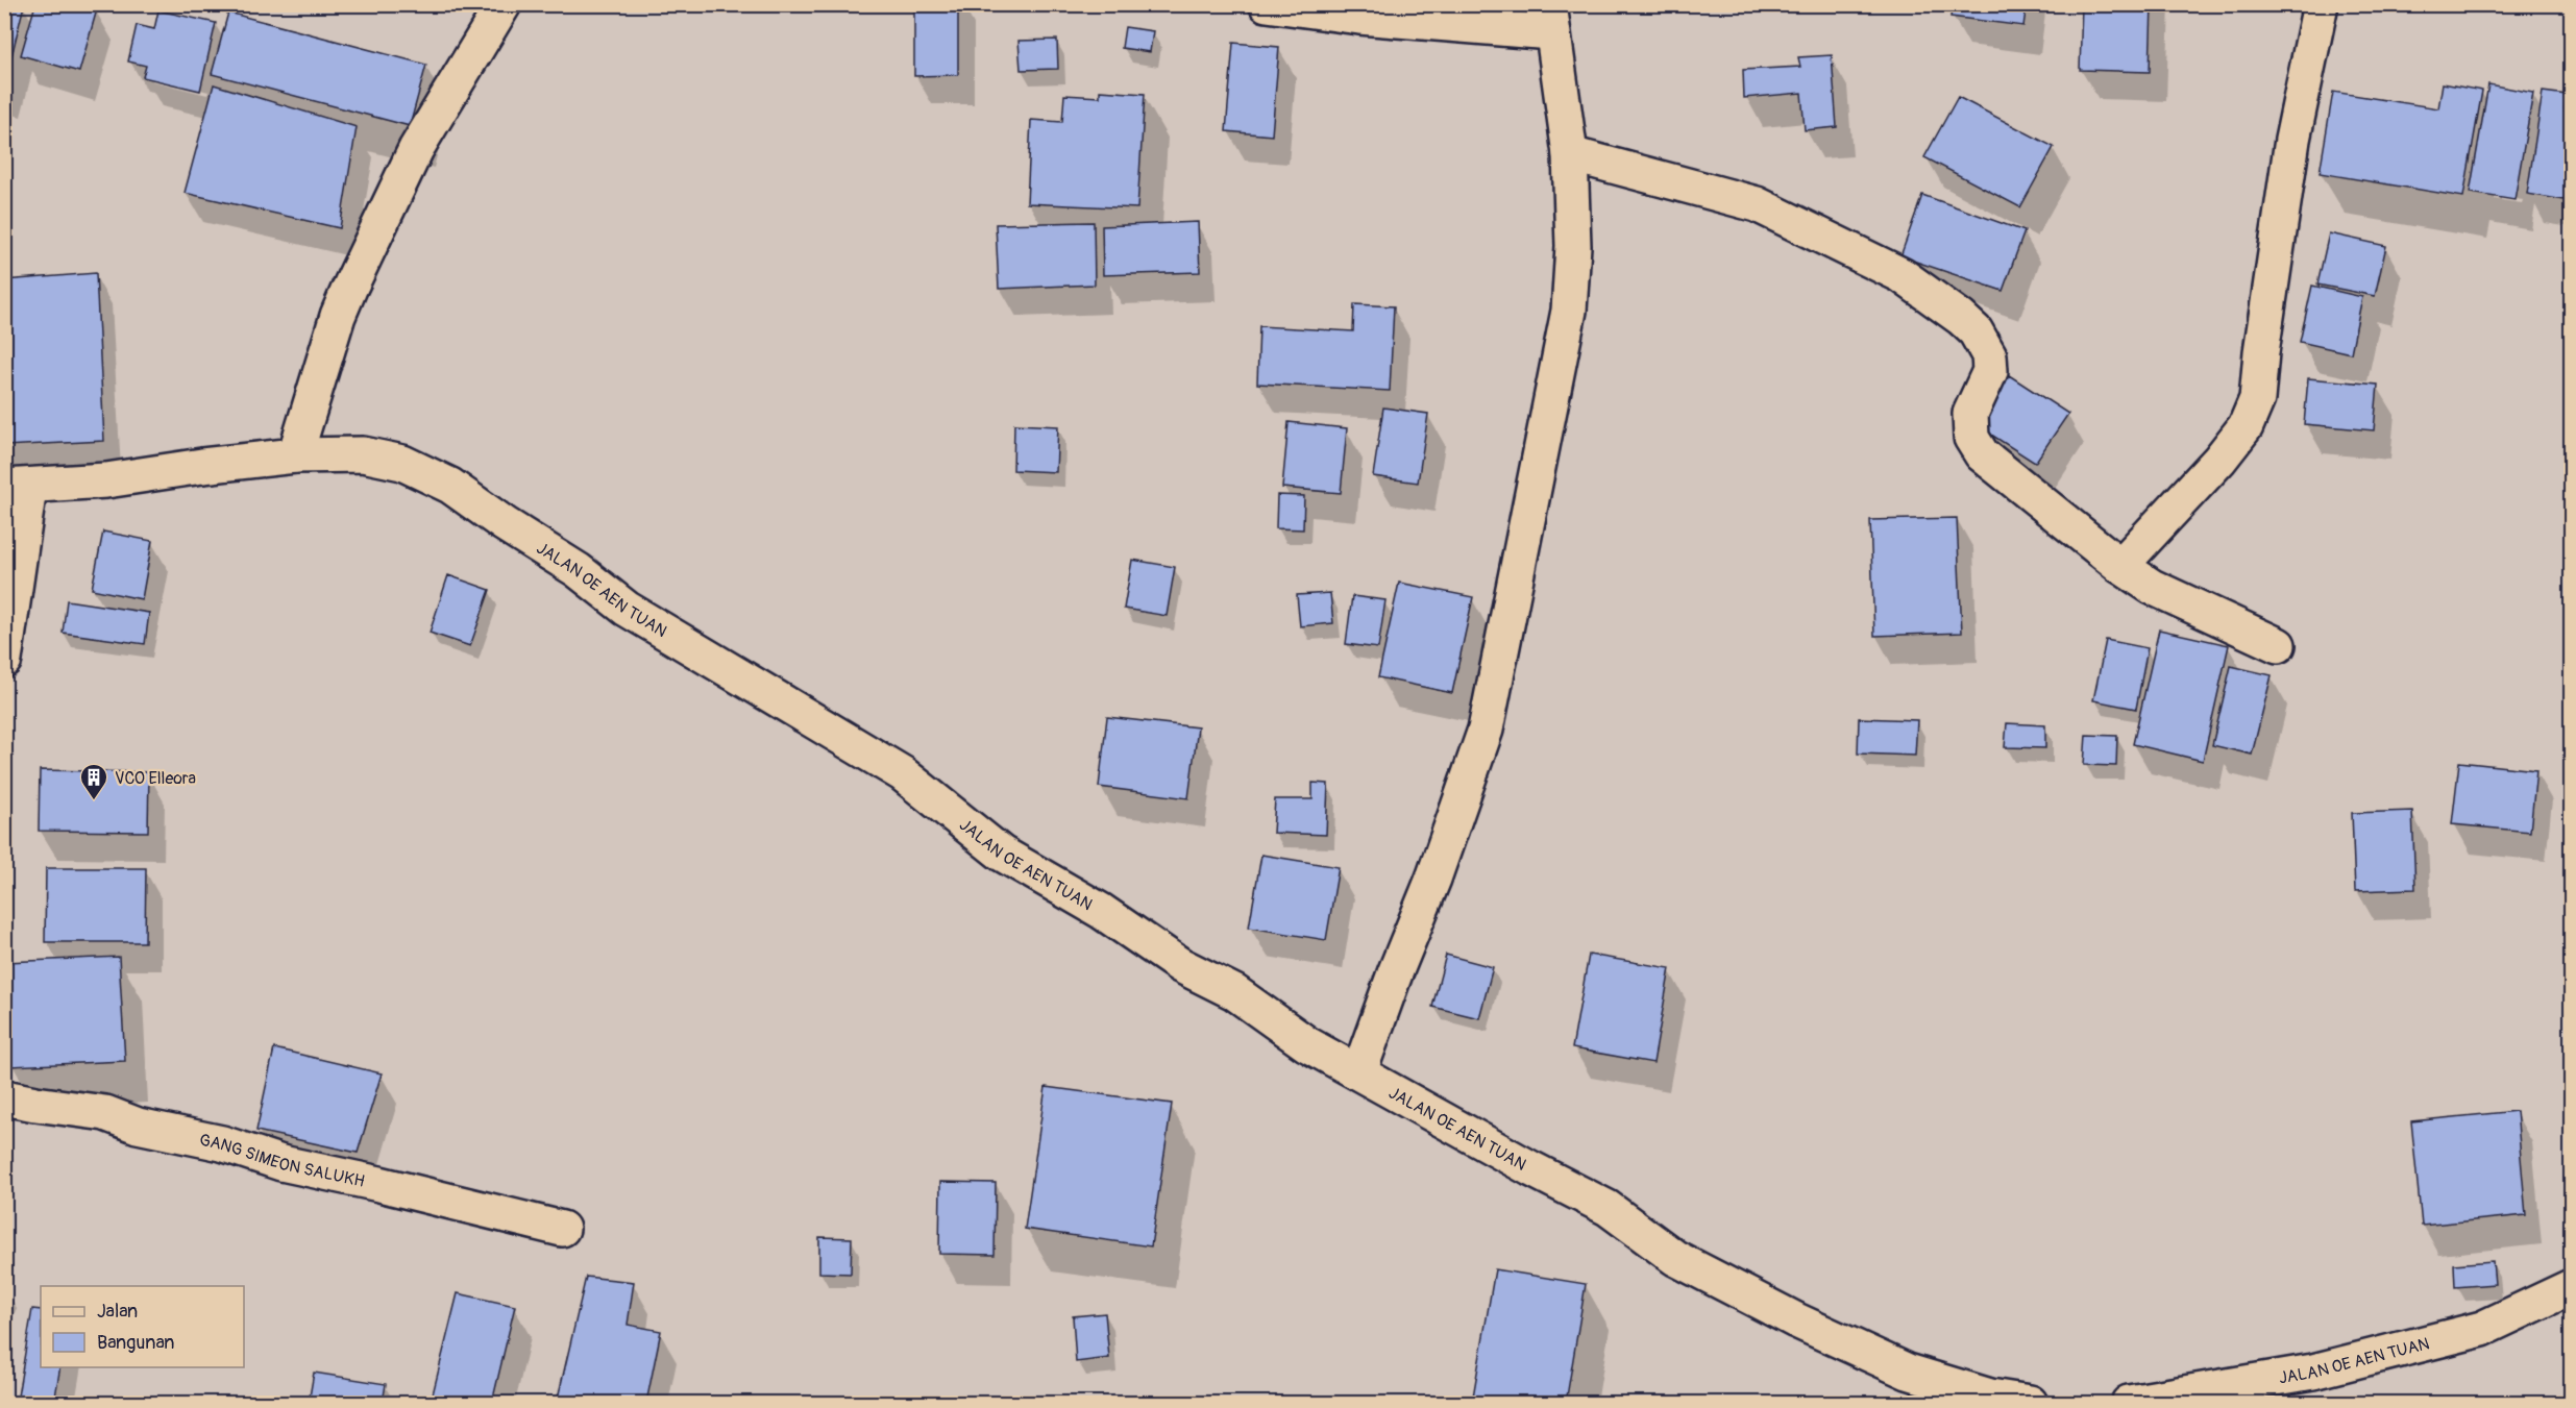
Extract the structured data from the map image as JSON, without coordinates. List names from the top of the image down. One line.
{"streets":{"street":["JALAN OE AEN TUAN","GANG SIMEON SALUKH"]},"places":{"building":["VCO Elleora"]},"legend":["Jalan","Bangunan"]}
